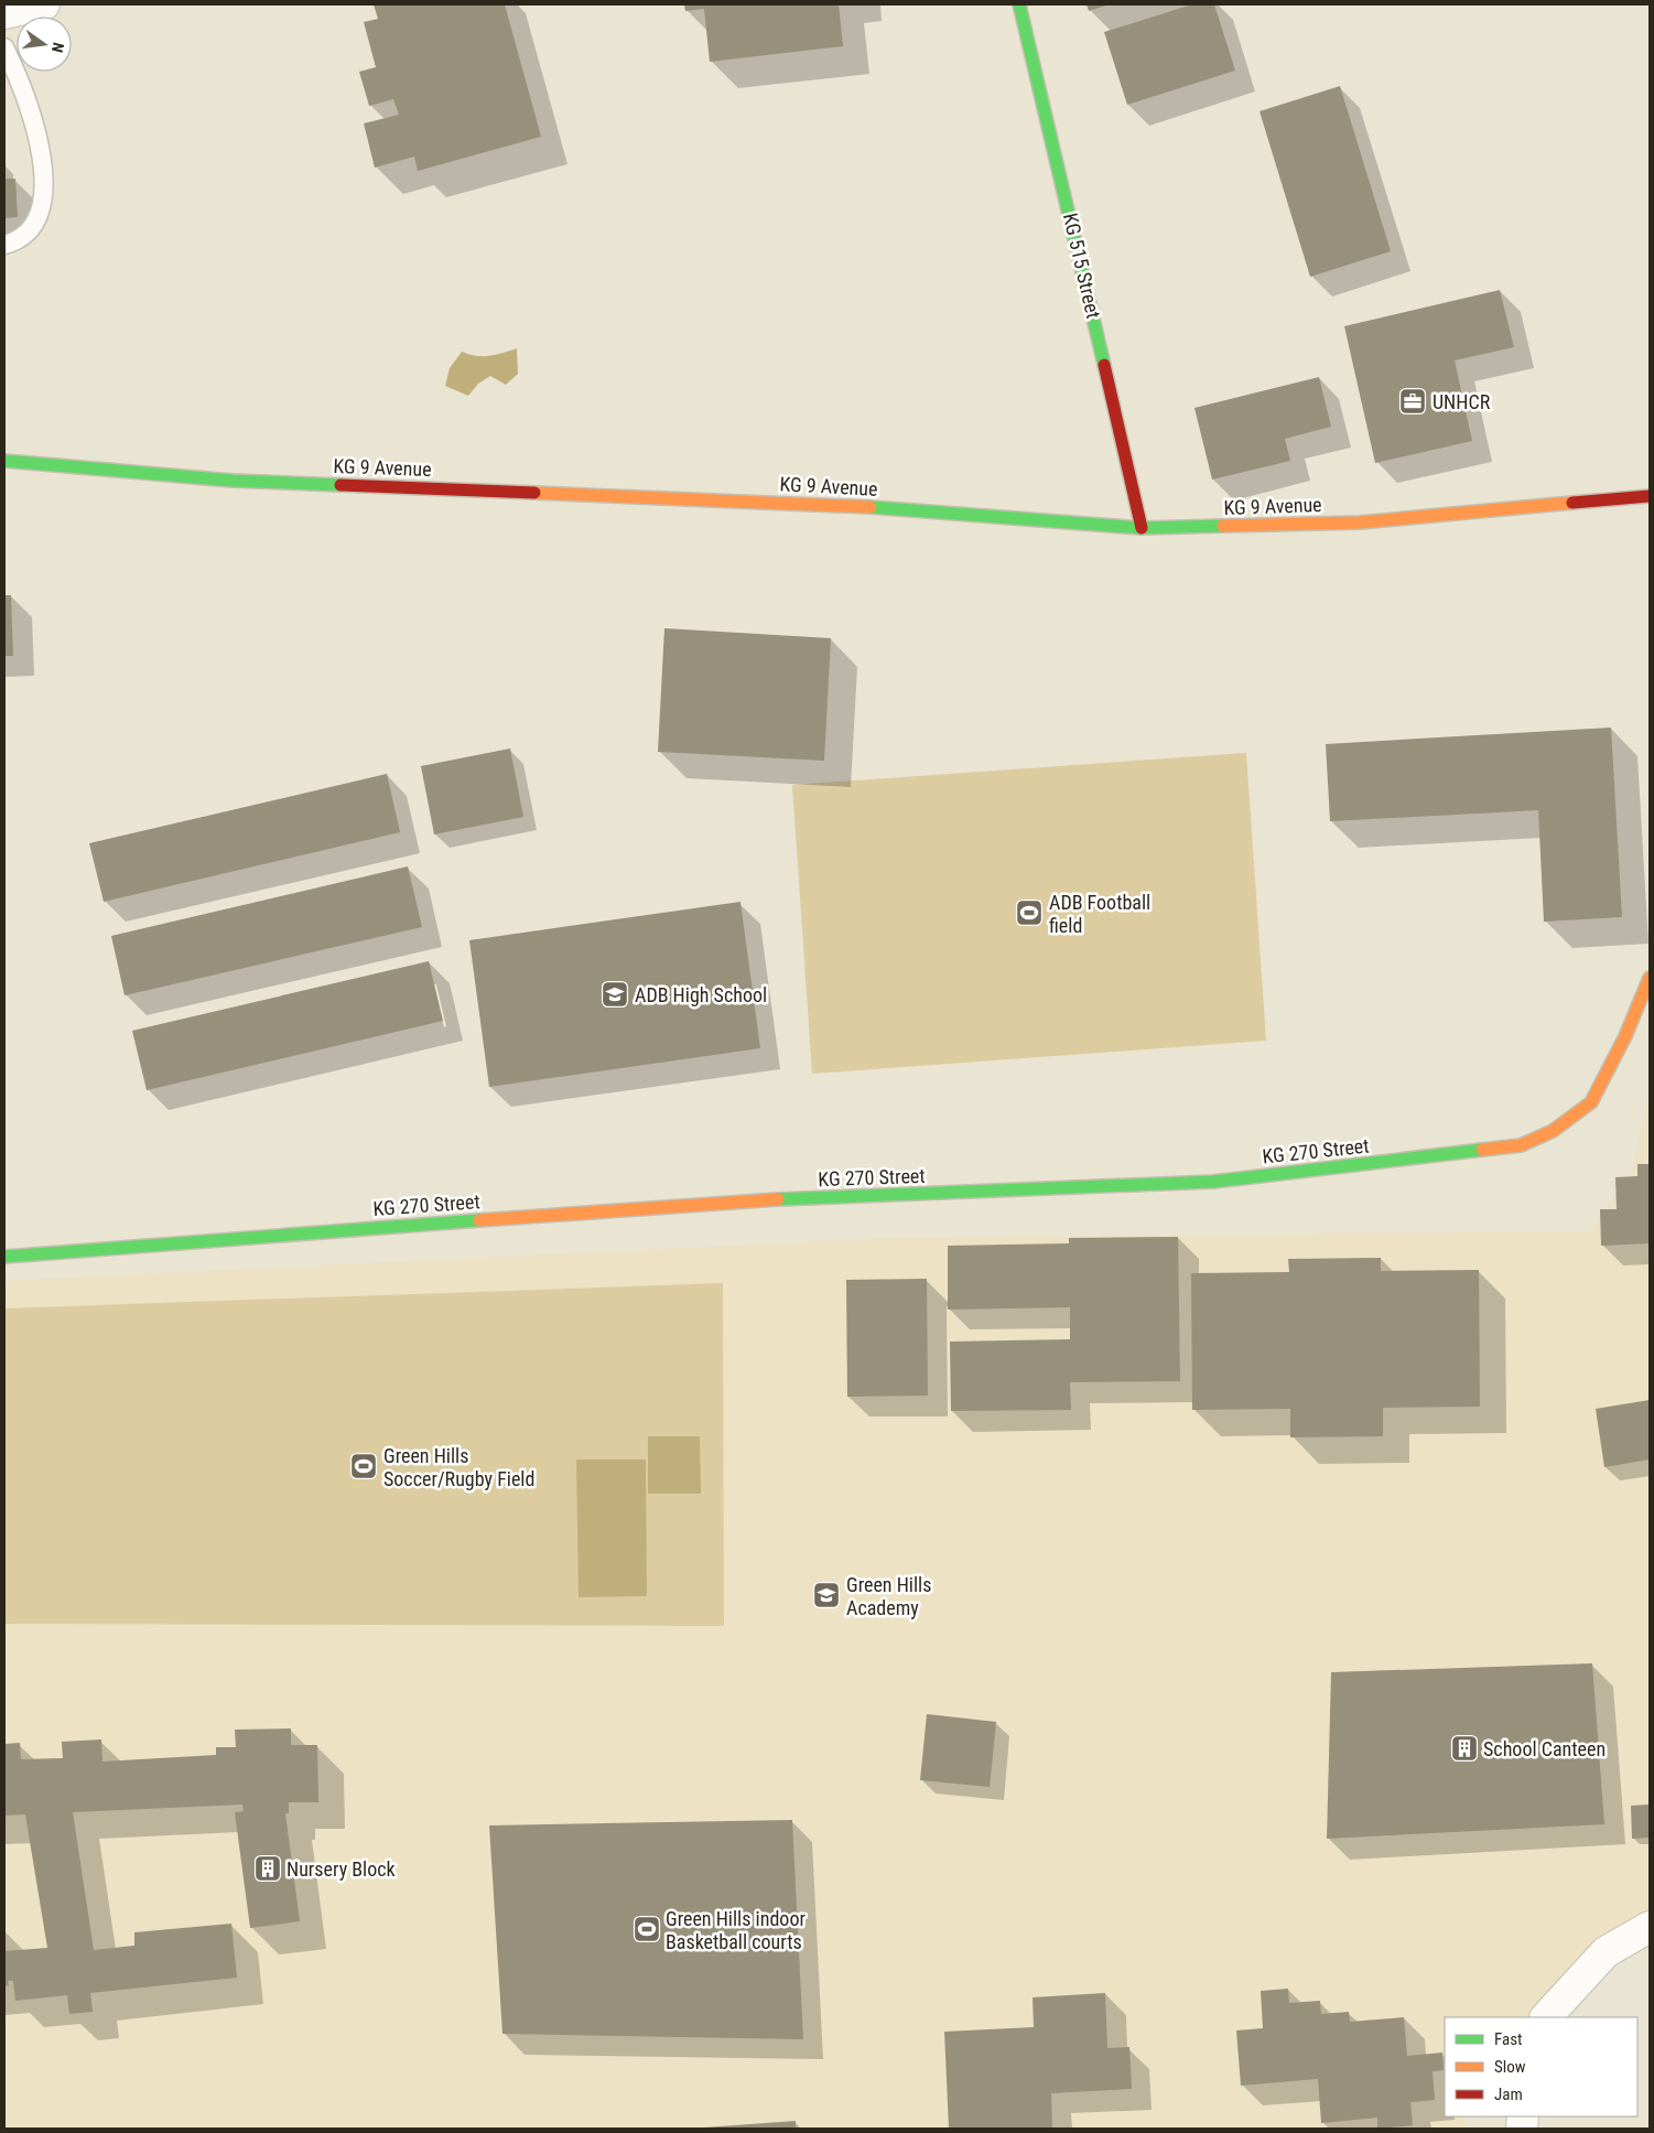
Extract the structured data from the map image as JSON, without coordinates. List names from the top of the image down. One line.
{"streets":{"street":["KG 515 Street","KG 9 Avenue","KG 270 Street"]},"crossings":[["KG 515 Street","KG 9 Avenue"]],"places":{"office":["UNHCR"],"sports":["ADB Football field","Green Hills Soccer/Rugby Field","Green Hills indoor Basketball courts"],"school or university":["ADB High School","Green Hills Academy"],"building":["School Canteen","Nursery Block"]},"legend":["Fast","Slow","Jam"],"north":"right"}
